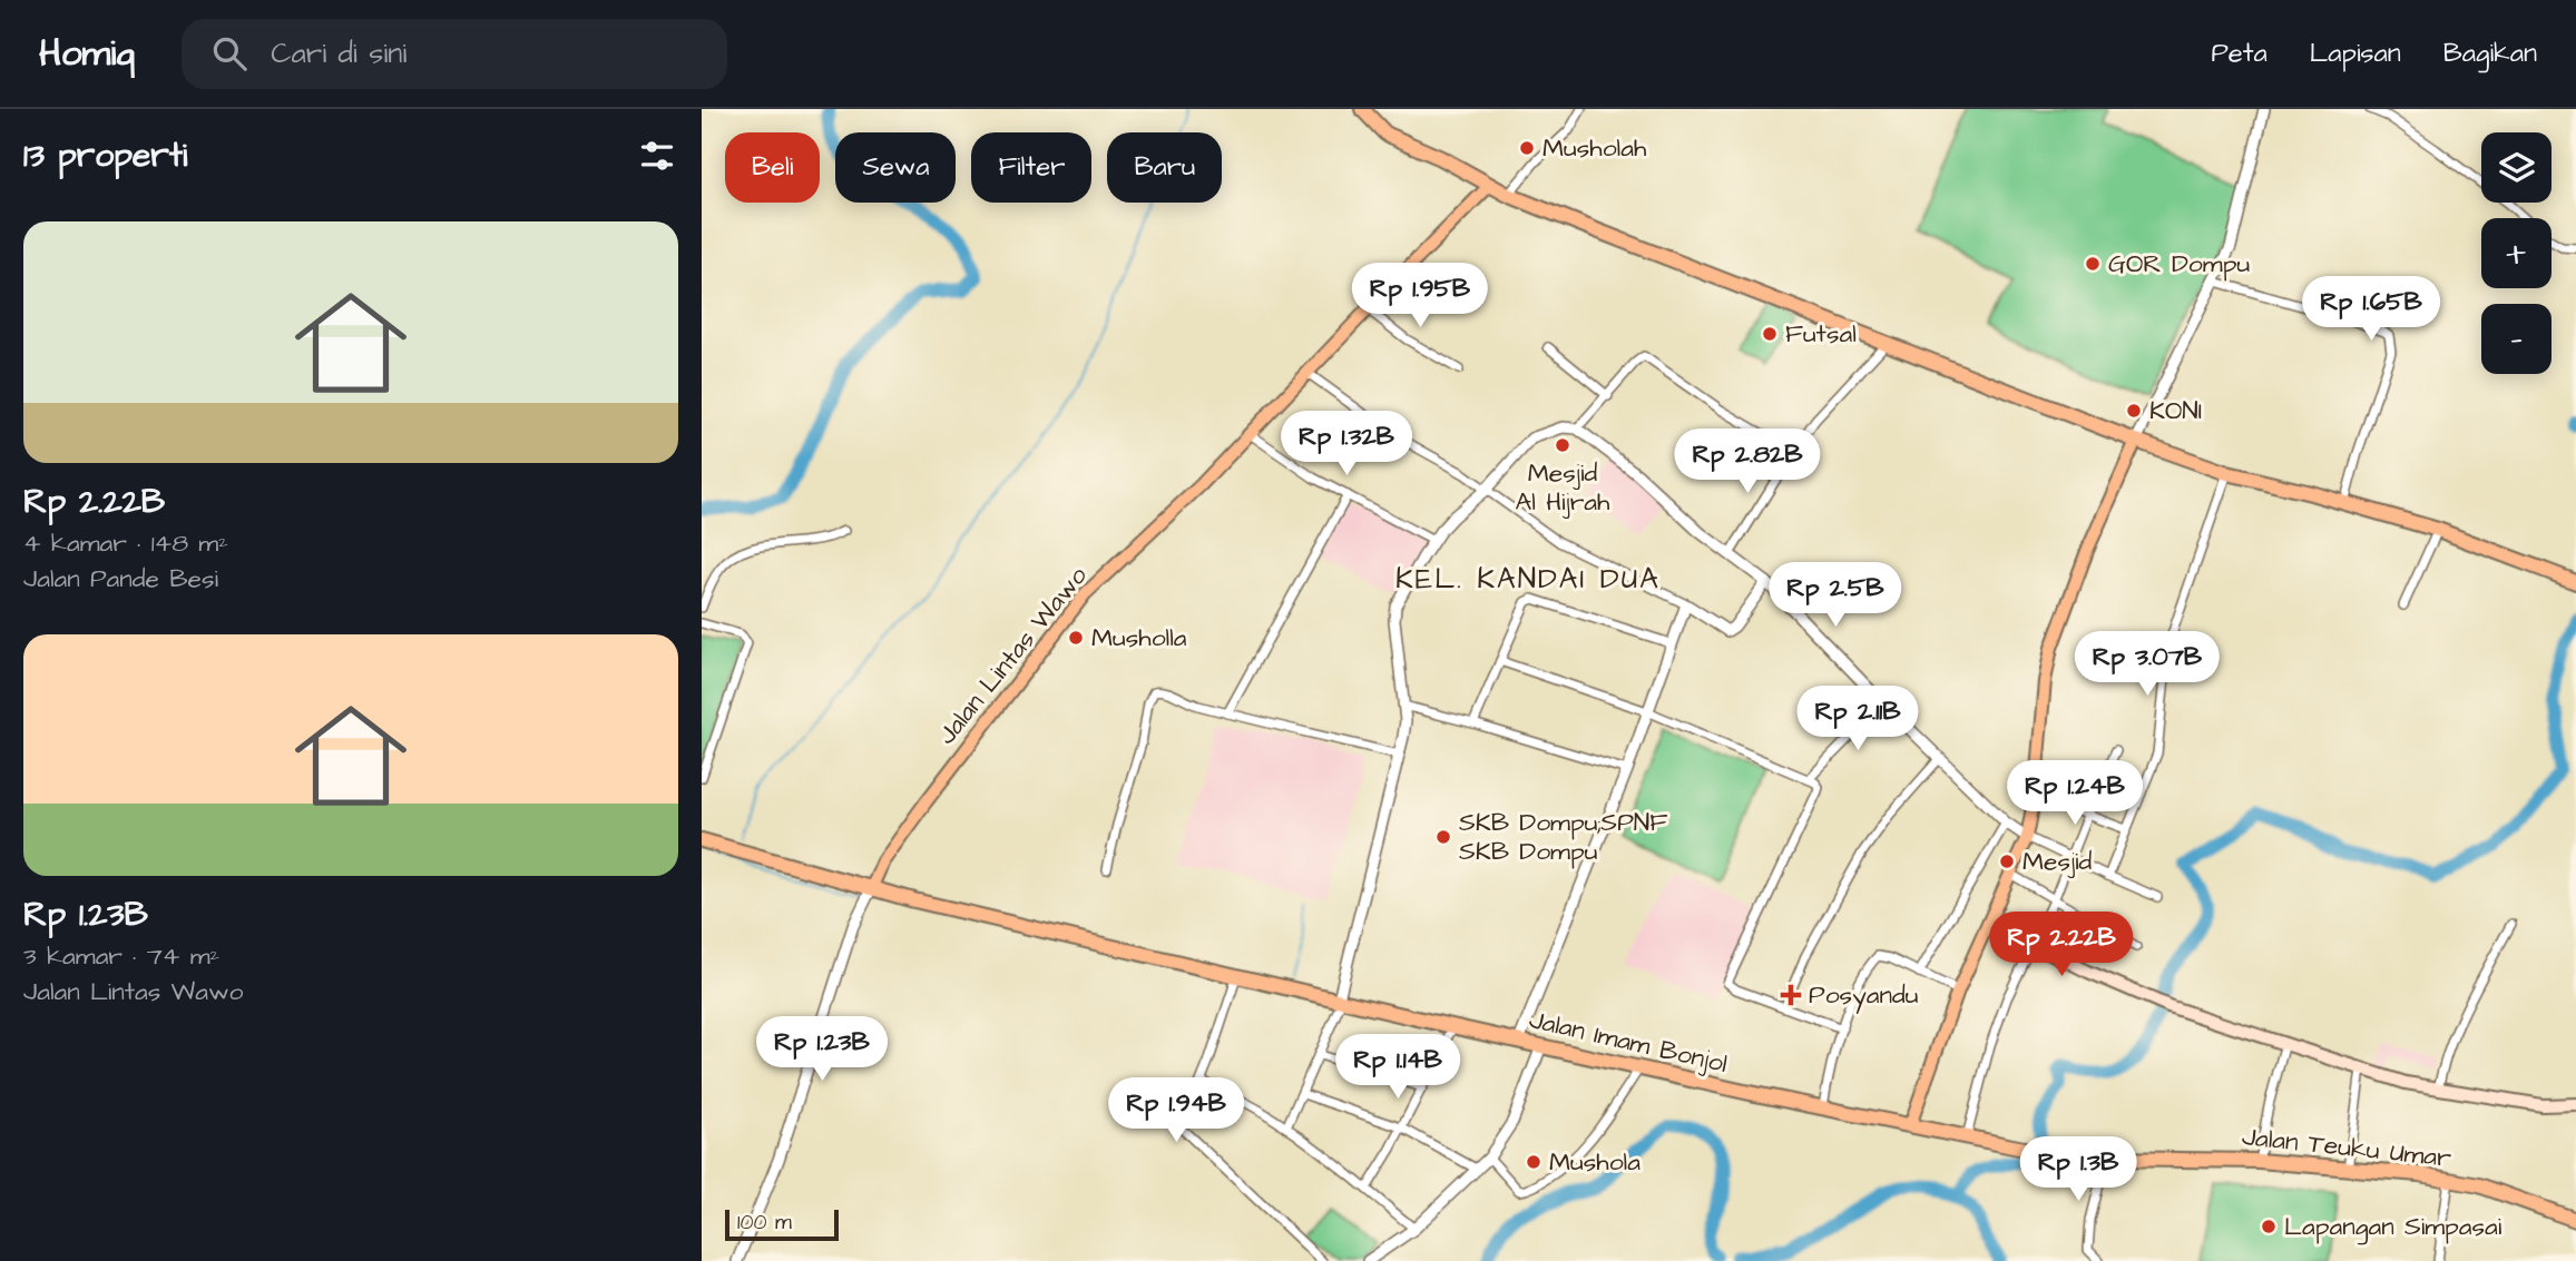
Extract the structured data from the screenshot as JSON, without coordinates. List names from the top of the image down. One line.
{"streets":{"highway":["Jalan Imam Bonjol","Jalan Teuku Umar"],"main road":["Jalan Lintas Wawo"]},"crossings":[["Jalan Lintas Wawo","Jalan Imam Bonjol"],["Jalan Imam Bonjol","Jalan Teuku Umar"]],"districts":["KEL. KANDAI DUA"],"places":{"other":["Musholah","GOR Dompu","Futsal","KONI","Mesjid Al Hijrah","Musholla","SKB Dompu;SPNF SKB Dompu","Mesjid","Mushola","Lapangan Simpasai"],"health":["Posyandu"]},"scale_bar":"100 m","page":{"header":"Homiq","search":"Cari di sini","nav":["Peta","Lapisan","Bagikan"],"heading":"13 properti","map_buttons":["+","−"],"chip":["Beli","Sewa","Filter","Baru"],"list":[{"name":"Rp 2.22B","note":"4 kamar · 148 m² · Jalan Pande Besi"},{"name":"Rp 1.23B","note":"3 kamar · 74 m² · Jalan Lintas Wawo"}],"price":["Rp 1.95B","Rp 1.65B","Rp 1.32B","Rp 2.82B","Rp 2.5B","Rp 3.07B","Rp 2.11B","Rp 1.24B","Rp 2.22B","Rp 1.23B","Rp 1.14B","Rp 1.94B","Rp 1.3B"],"scale":"100 m"}}
